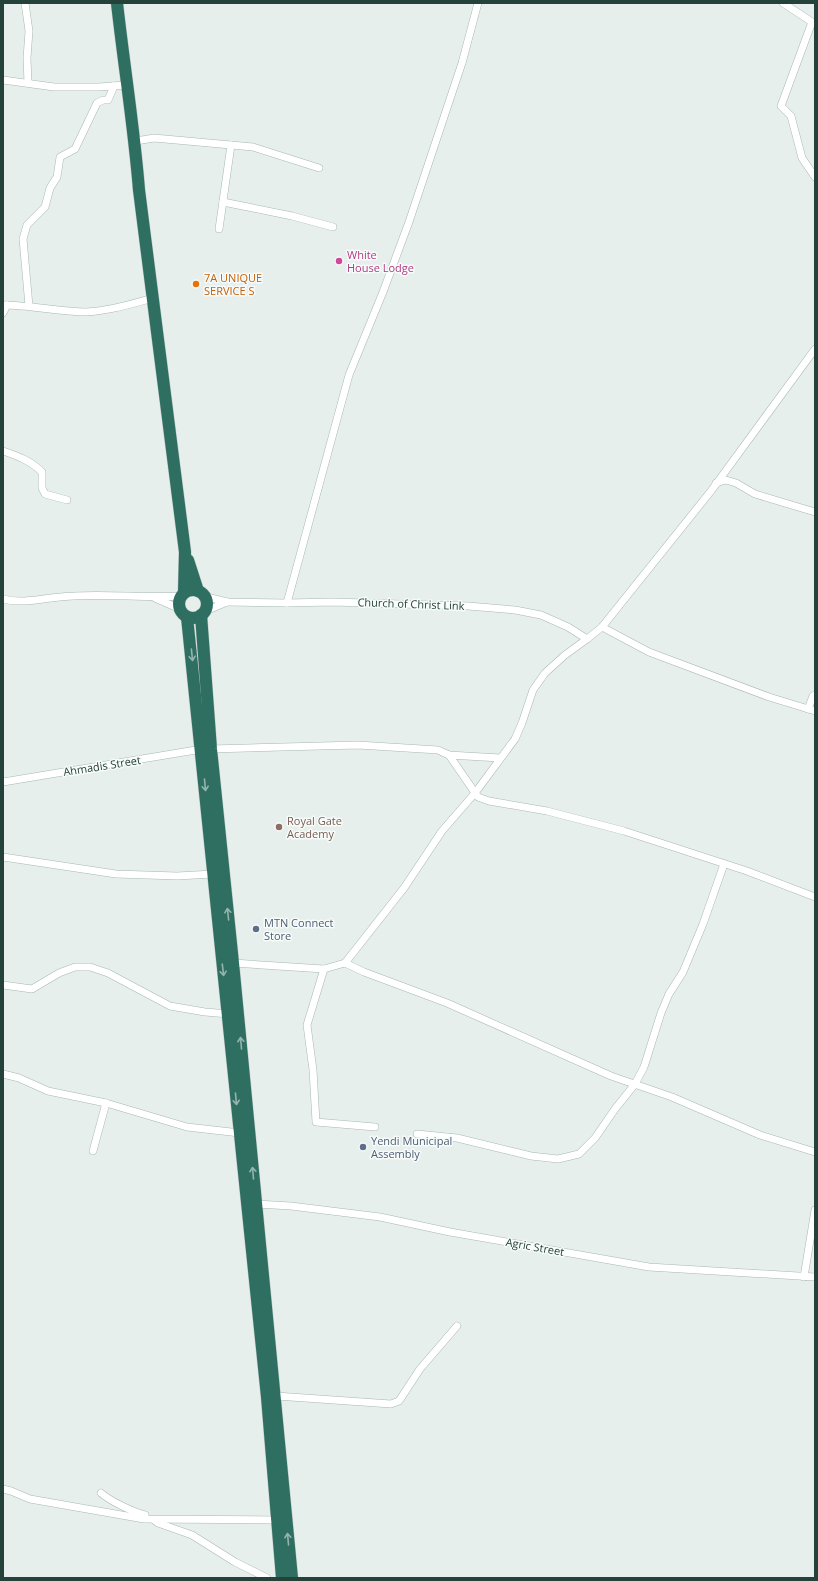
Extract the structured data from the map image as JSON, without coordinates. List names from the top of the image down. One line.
{"streets":{"street":["Church of Christ Link","Ahmadis Street","Agric Street"]},"places":["White House Lodge","7A UNIQUE SERVICE S","Royal Gate Academy","MTN Connect Store","Yendi Municipal Assembly"]}
